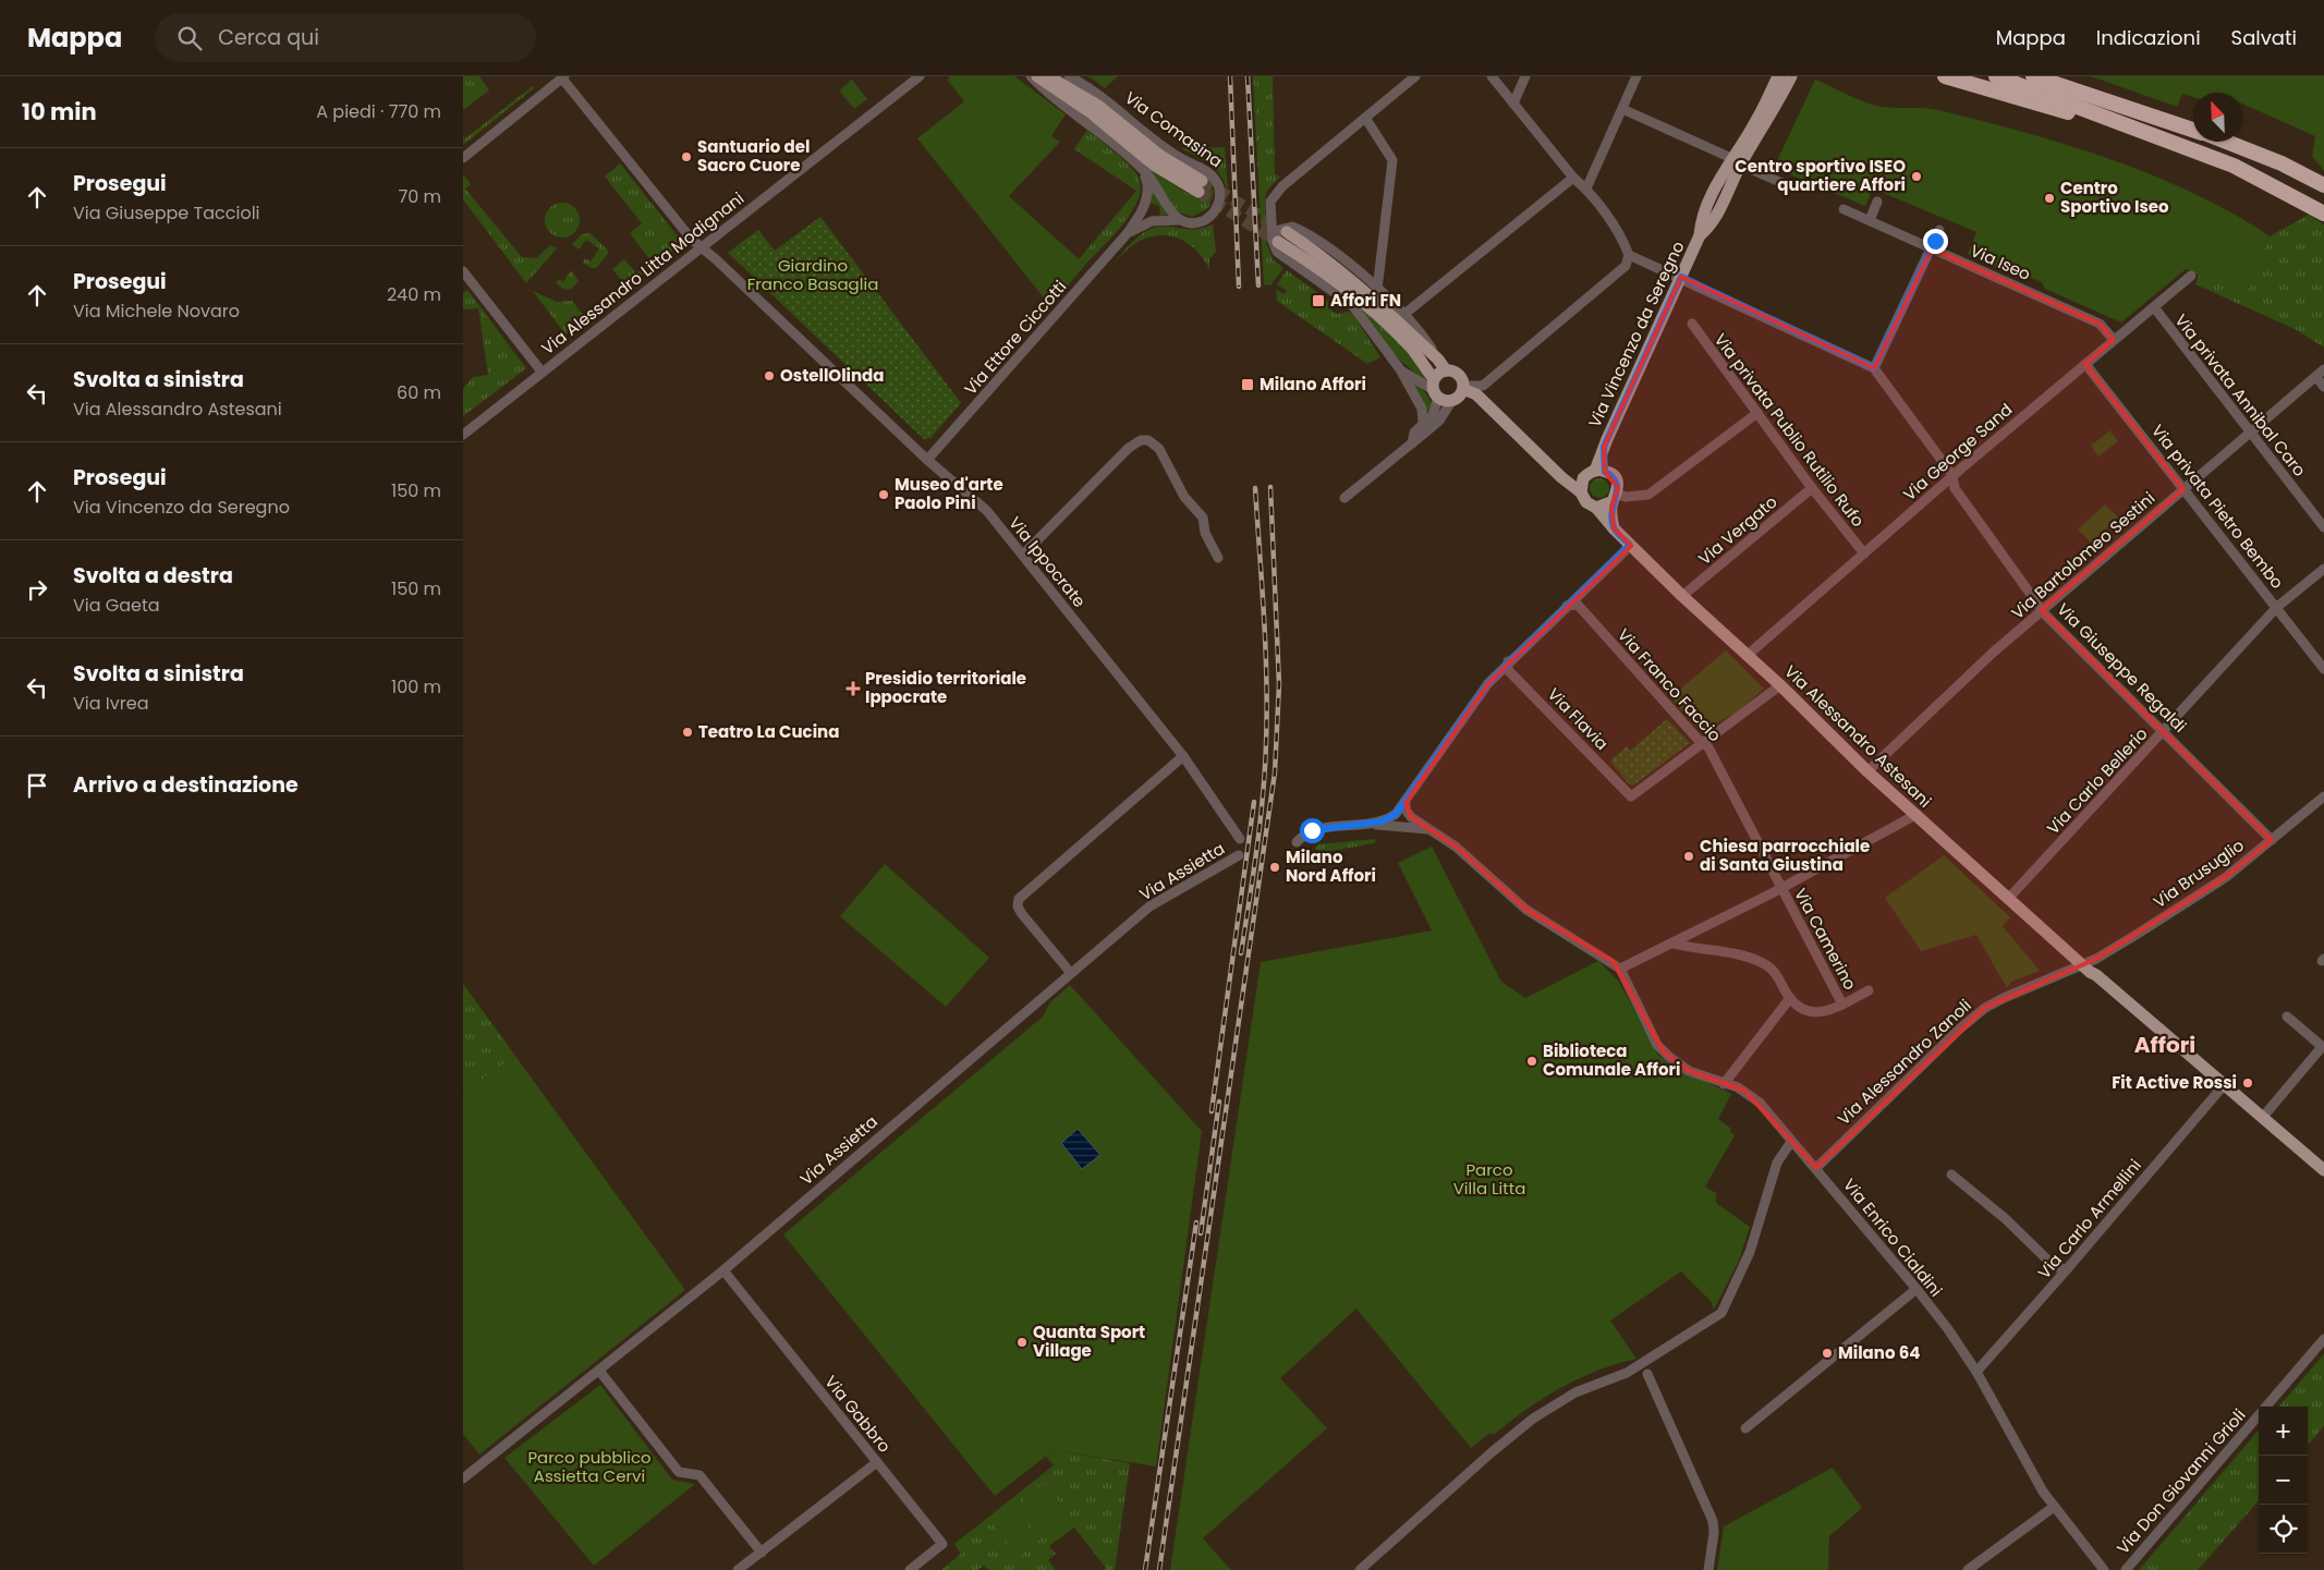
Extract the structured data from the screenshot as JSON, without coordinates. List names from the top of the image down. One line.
{"streets":{"main road":["Via Comasina","Via Vincenzo da Seregno","Via Alessandro Astesani"],"street":["Via Iseo","Via Alessandro Litta Modignani","Via Ettore Ciccotti","Via privata Annibal Caro","Via privata Publio Rutilio Rufo","Via George Sand","Via privata Pietro Bembo","Via Vergato","Via Bartolomeo Sestini","Via Ippocrate","Via Giuseppe Regaldi","Via Franco Faccio","Via Flavia","Via Carlo Bellerio","Via Assietta","Via Brusuglio","Via Camerino","Via Alessandro Zanoli","Via Carlo Armellini","Via Enrico Cialdini","Via Gabbro","Via Don Giovanni Grioli"]},"crossings":[["Via Comasina","Via Ettore Ciccotti"],["Via Iseo","Via George Sand"],["Via Alessandro Litta Modignani","Via Ippocrate"],["Via Vincenzo da Seregno","Via Alessandro Astesani"],["Via Ettore Ciccotti","Via Ippocrate"],["Via privata Annibal Caro","Via George Sand"],["Via privata Annibal Caro","Via Bartolomeo Sestini"],["Via privata Publio Rutilio Rufo","Via George Sand"],["Via privata Publio Rutilio Rufo","Via Vergato"],["Via George Sand","Via privata Pietro Bembo"],["Via George Sand","Via Giuseppe Regaldi"],["Via George Sand","Via Alessandro Astesani"],["Via privata Pietro Bembo","Via Bartolomeo Sestini"],["Via privata Pietro Bembo","Via Carlo Bellerio"],["Via Vergato","Via Alessandro Astesani"],["Via Bartolomeo Sestini","Via Giuseppe Regaldi"],["Via Bartolomeo Sestini","Via Alessandro Astesani"],["Via Giuseppe Regaldi","Via Carlo Bellerio"],["Via Giuseppe Regaldi","Via Brusuglio"],["Via Franco Faccio","Via Flavia"],["Via Franco Faccio","Via Camerino"],["Via Alessandro Astesani","Via Carlo Bellerio"],["Via Alessandro Astesani","Via Brusuglio"],["Via Alessandro Astesani","Via Alessandro Zanoli"],["Via Alessandro Astesani","Via Carlo Armellini"],["Via Assietta","Via Gabbro"],["Via Brusuglio","Via Alessandro Zanoli"],["Via Alessandro Zanoli","Via Enrico Cialdini"],["Via Carlo Armellini","Via Enrico Cialdini"]],"districts":["Affori"],"parks":["Giardino Franco Basaglia","Parco Villa Litta","Parco pubblico Assietta Cervi"],"places":{"other":["Santuario del Sacro Cuore","Centro sportivo ISEO quartiere Affori","Centro Sportivo Iseo","OstellOlinda","Museo d'arte Paolo Pini","Teatro La Cucina","Chiesa parrocchiale di Santa Giustina","Milano Nord Affori","Biblioteca Comunale Affori","Fit Active Rossi","Quanta Sport Village","Milano 64"],"transit":["Affori FN","Milano Affori"],"health":["Presidio territoriale Ippocrate"]},"north":"top left","page":{"header":"Mappa","search":"Cerca qui","nav":["Mappa","Indicazioni","Salvati"],"heading":["10 min","A piedi · 770 m"],"list":[["Prosegui","Via Giuseppe Taccioli","70 m"],["Prosegui","Via Michele Novaro","240 m"],["Svolta a sinistra","Via Alessandro Astesani","60 m"],["Prosegui","Via Vincenzo da Seregno","150 m"],["Svolta a destra","Via Gaeta","150 m"],["Svolta a sinistra","Via Ivrea","100 m"],"Arrivo a destinazione"],"map_buttons":["+","−"]}}
